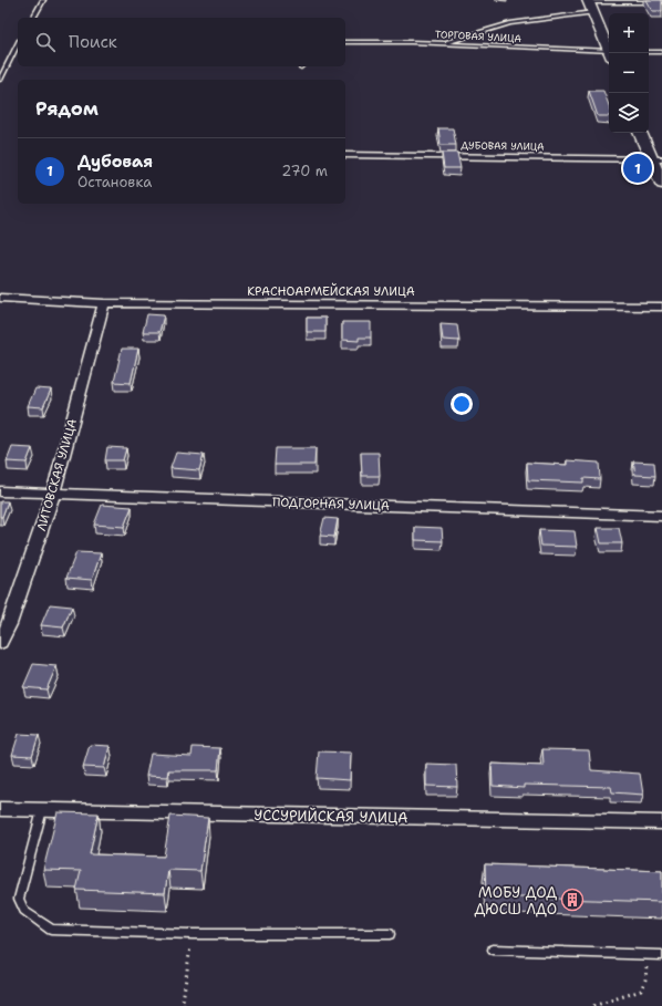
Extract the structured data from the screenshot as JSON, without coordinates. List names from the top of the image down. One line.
{"streets":{"street":["ДУБОВАЯ УЛИЦА","КРАСНОАРМЕЙСКАЯ УЛИЦА","ЛИТОВСКАЯ УЛИЦА","ПОДГОРНАЯ УЛИЦА","УССУРИЙСКАЯ УЛИЦА"],"lane":["ТОРГОВАЯ УЛИЦА"]},"crossings":[["КРАСНОАРМЕЙСКАЯ УЛИЦА","ЛИТОВСКАЯ УЛИЦА"],["ЛИТОВСКАЯ УЛИЦА","ПОДГОРНАЯ УЛИЦА"]],"places":{"building":["МОБУ ДОД ДЮСШ ЛДО"]},"page":{"map_buttons":["+","−"],"search":"Поиск","heading":"Рядом","list":[{"mark":"1","name":"Дубовая","note":"Остановка","value":"270 m"}],"pins":"1"}}
